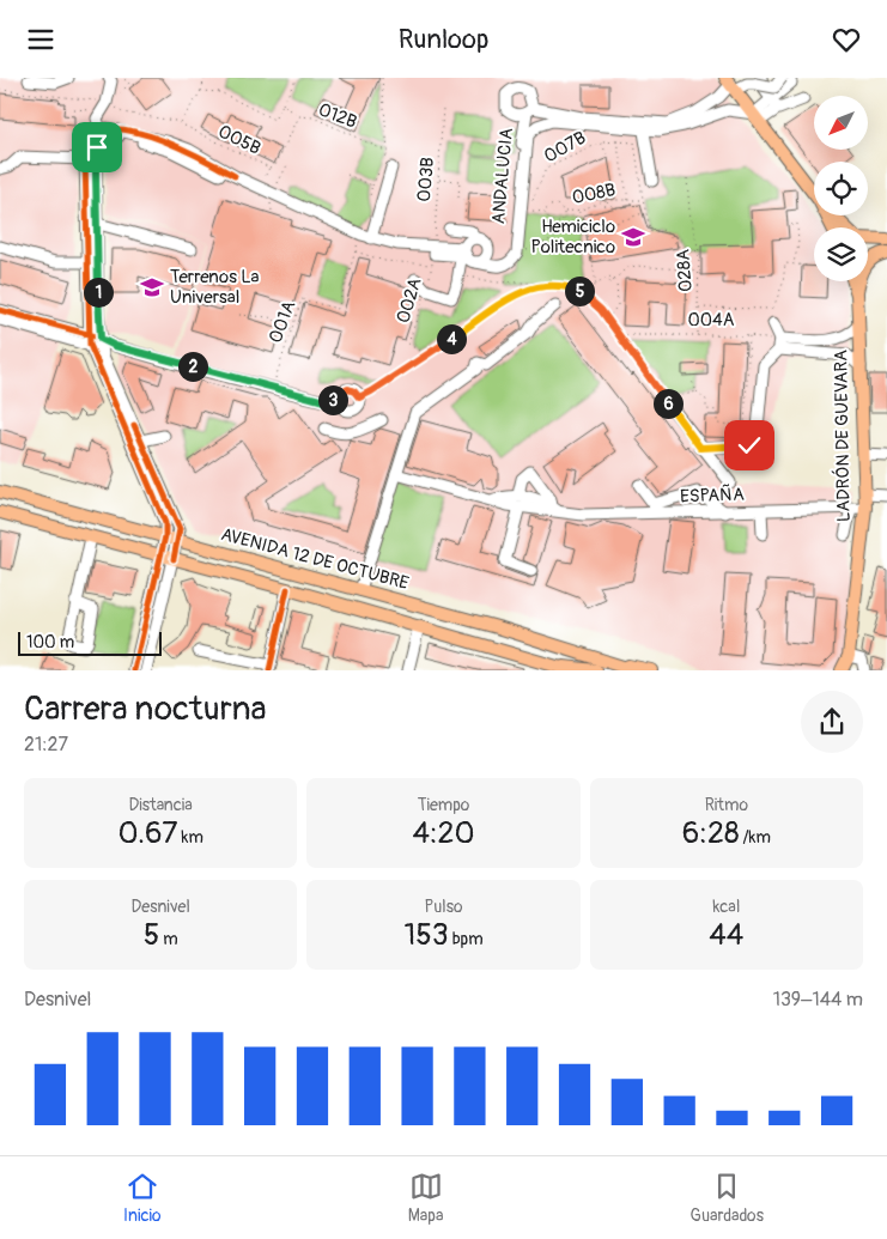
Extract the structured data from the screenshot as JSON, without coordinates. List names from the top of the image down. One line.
{"streets":{"main road":["LADRÓN DE GUEVARA","AVENIDA 12 DE OCTUBRE"],"street":["ANDALUCIA","ESPAÑA"],"path":["012B","005B","007B","003B","008B","028A","002A","004A","001A"]},"crossings":[["012B","005B"],["003B","002A"],["LADRÓN DE GUEVARA","ESPAÑA"]],"places":{"school or university":["Hemiciclo Politecnico","Terrenos La Universal"]},"scale_bar":"100 m","north":"bottom left","page":{"header":"Runloop","pins":["5","1","4","2","3","6"],"scale":"100 m","heading":["Carrera nocturna","21:27"],"stats":[["Distancia","0.67 km"],["Tiempo","4:20"],["Ritmo","6:28 /km"],["Desnivel","5 m"],["Pulso","153 bpm"],["kcal","44"]],"chart":["Desnivel","139–144 m"],"tabs":["Inicio","Mapa","Guardados"]}}
